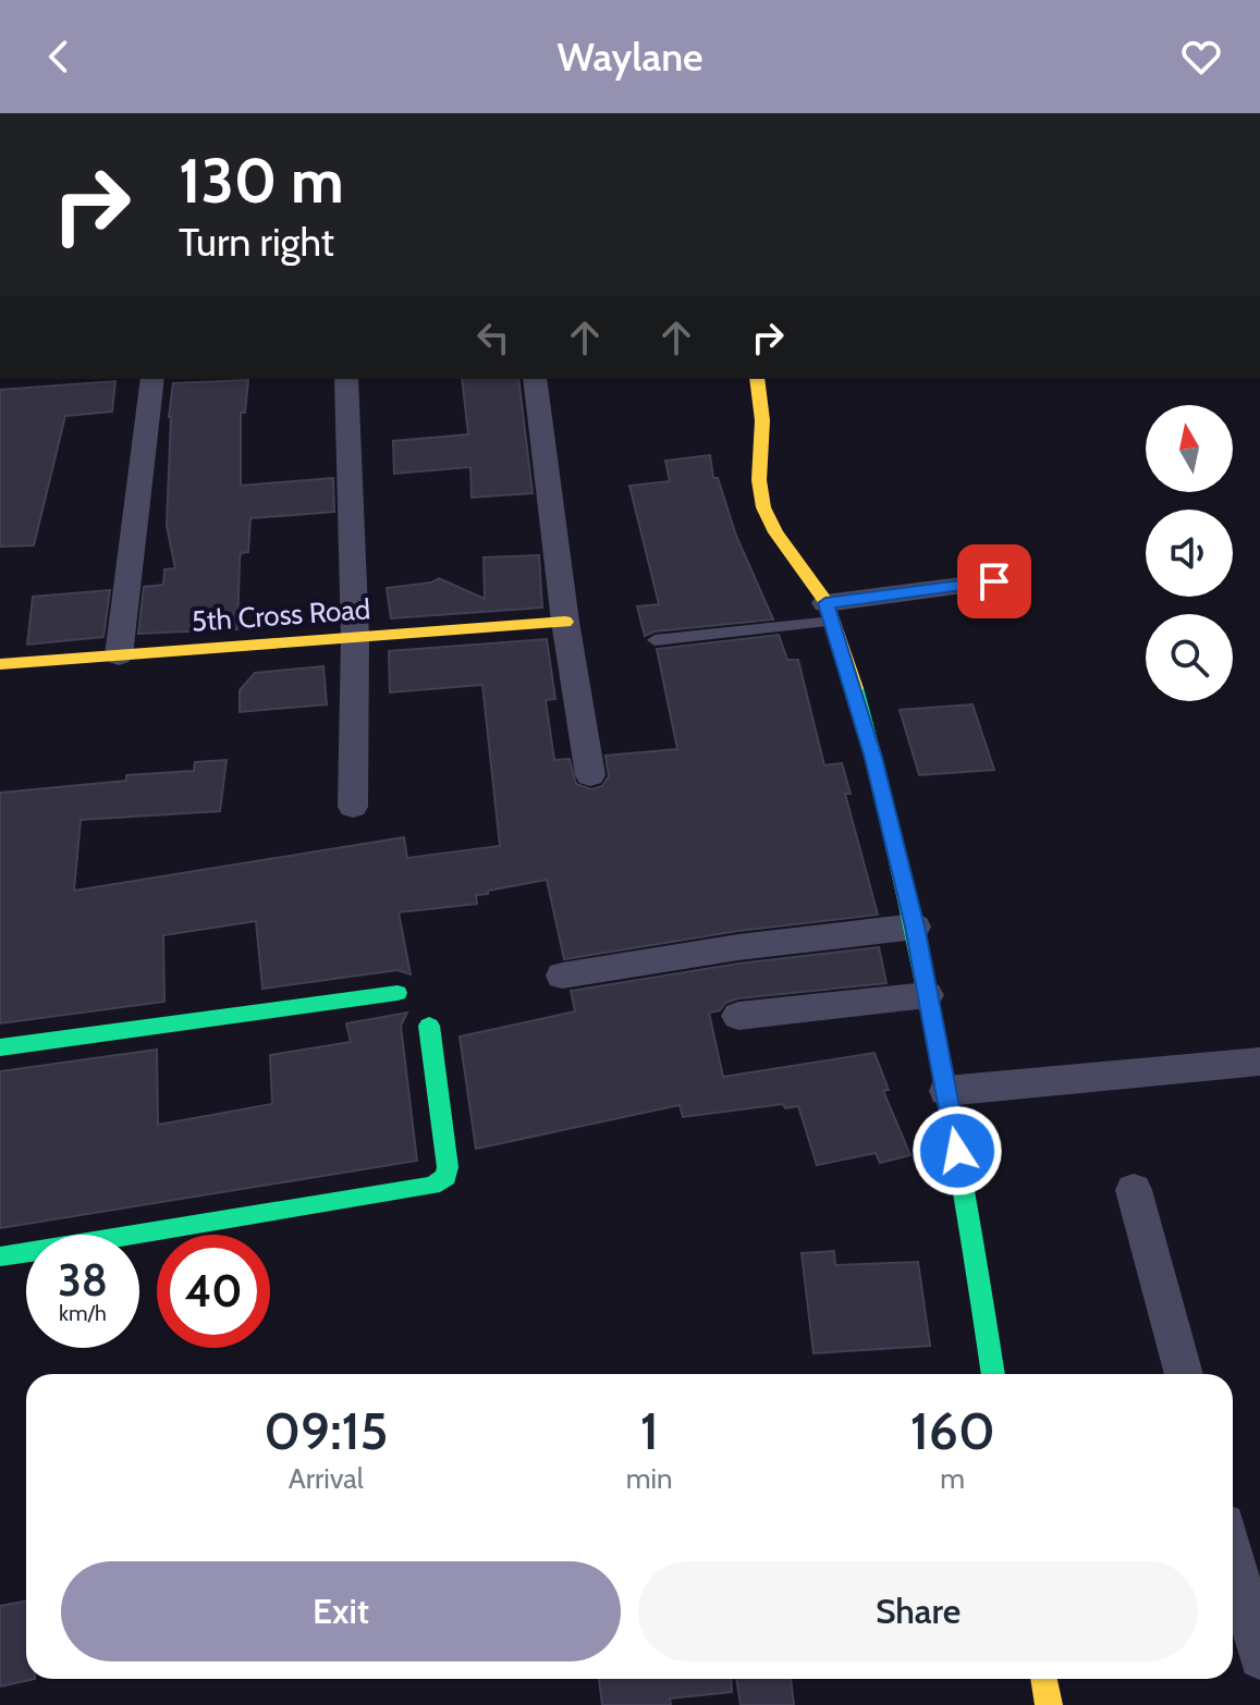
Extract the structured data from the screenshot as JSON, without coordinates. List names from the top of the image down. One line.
{"streets":{"street":["5th Cross Road"]},"north":"top","page":{"header":"Waylane","turn":["130 m","Turn right"],"speed":"38 km/h","limit":"40","eta":["09:15","Arrival","1","min","160","m"],"buttons":["Exit","Share"]}}
